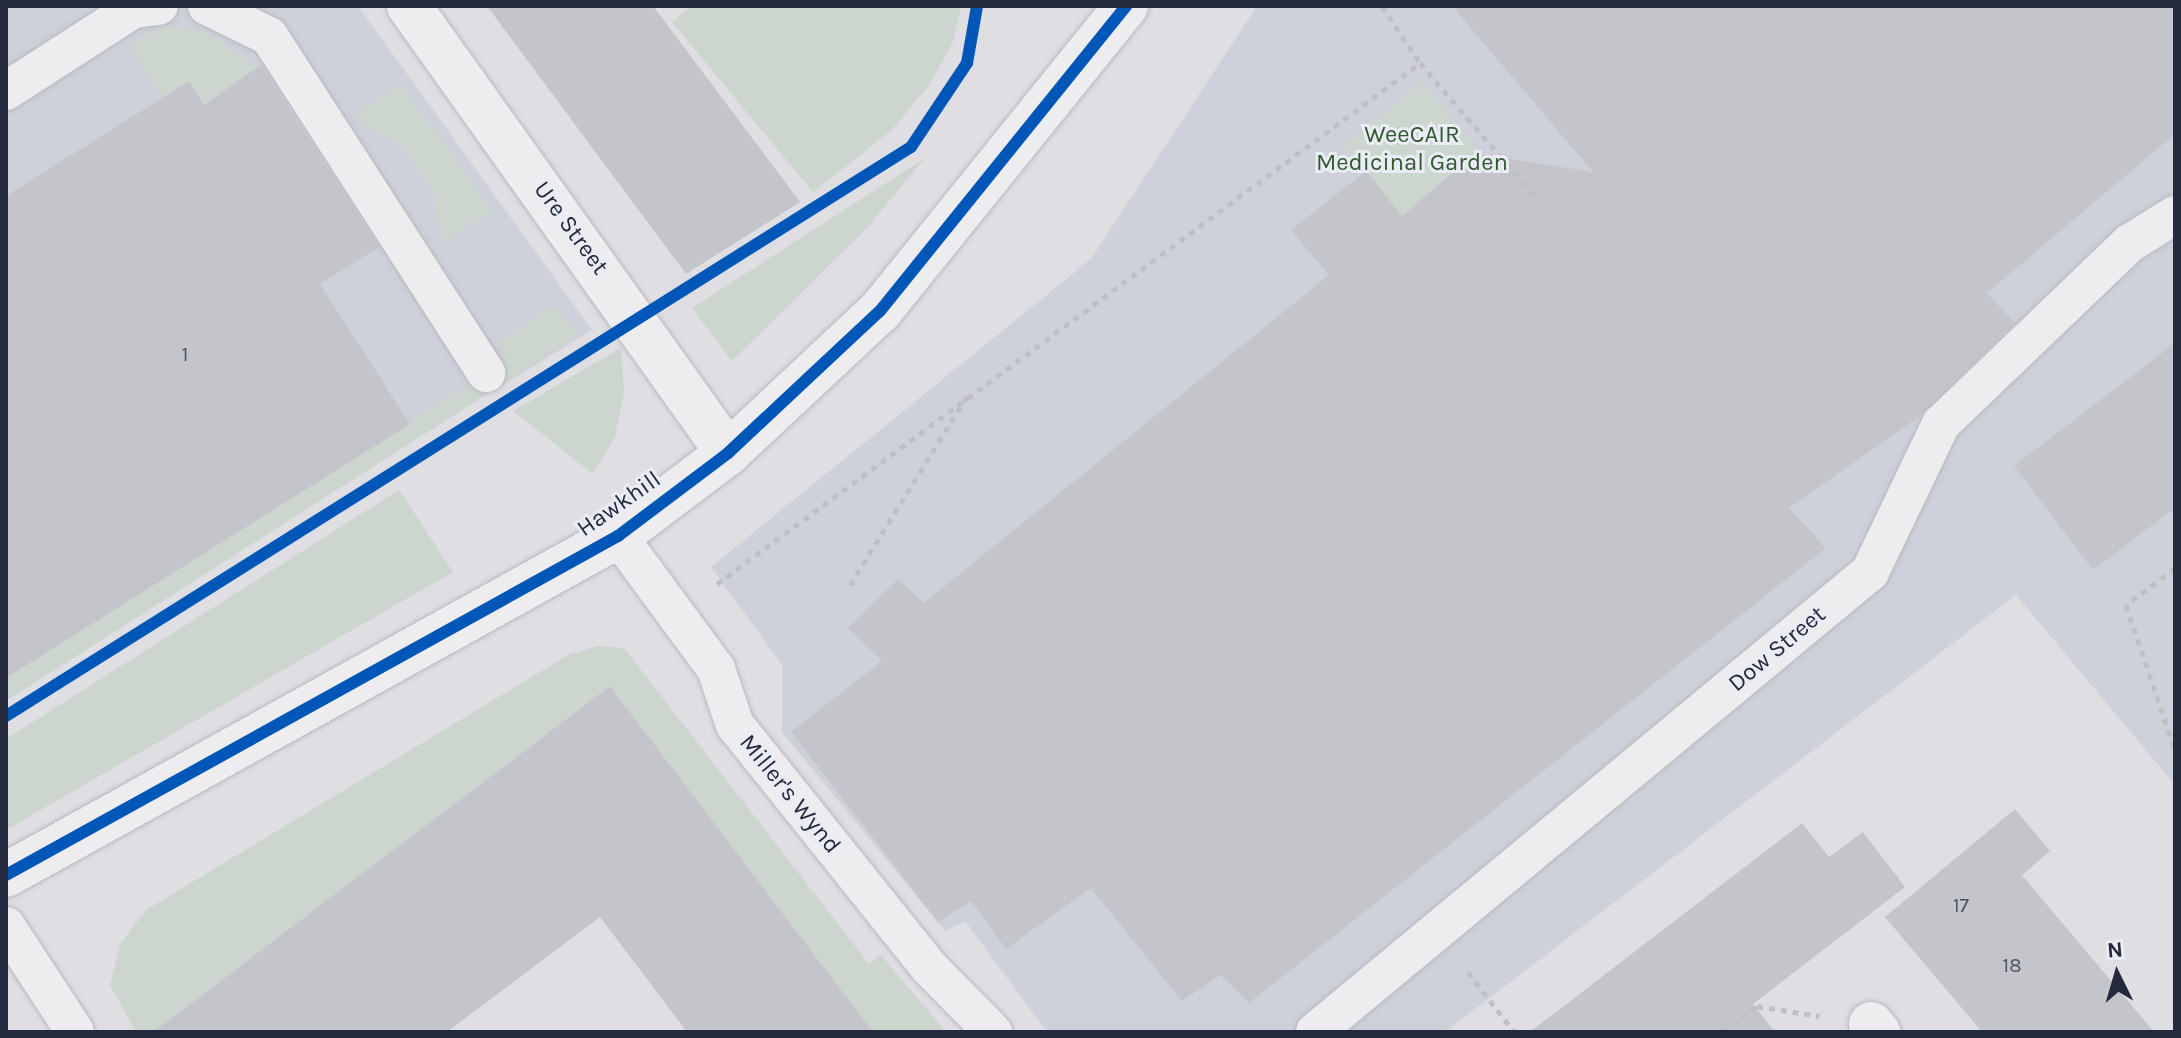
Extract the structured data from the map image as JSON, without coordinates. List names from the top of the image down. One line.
{"streets":{"street":["Ure Street","Hawkhill"],"lane":["Dow Street","Miller's Wynd"]},"crossings":[["Ure Street","Hawkhill"],["Hawkhill","Miller's Wynd"]],"parks":["WeeCAIR Medicinal Garden"],"house_numbers":["1","17","18"],"north":"top"}
